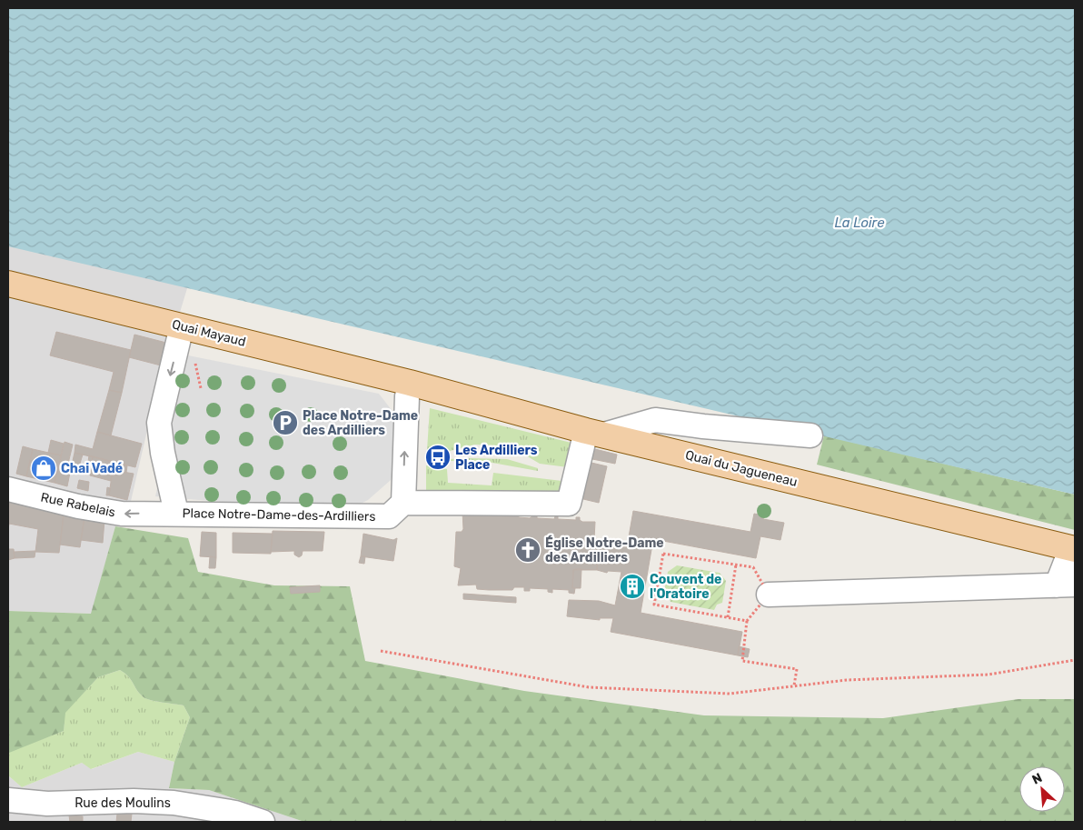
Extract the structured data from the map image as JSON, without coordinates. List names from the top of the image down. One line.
{"streets":{"main road":["Quai Mayaud","Quai du Jagueneau"],"street":["Rue Rabelais","Place Notre-Dame-des-Ardilliers","Rue des Moulins"]},"crossings":[["Quai Mayaud","Quai du Jagueneau"],["Quai Mayaud","Place Notre-Dame-des-Ardilliers"],["Quai du Jagueneau","Place Notre-Dame-des-Ardilliers"],["Rue Rabelais","Place Notre-Dame-des-Ardilliers"]],"one_way":["Rue Rabelais"],"water":["La Loire"],"places":{"parking":["Place Notre-Dame des Ardilliers"],"bus stop":["Les Ardilliers Place"],"shop":["Chai Vadé"],"church":["Église Notre-Dame des Ardilliers"],"building":["Couvent de l'Oratoire"]},"north":"top left"}
